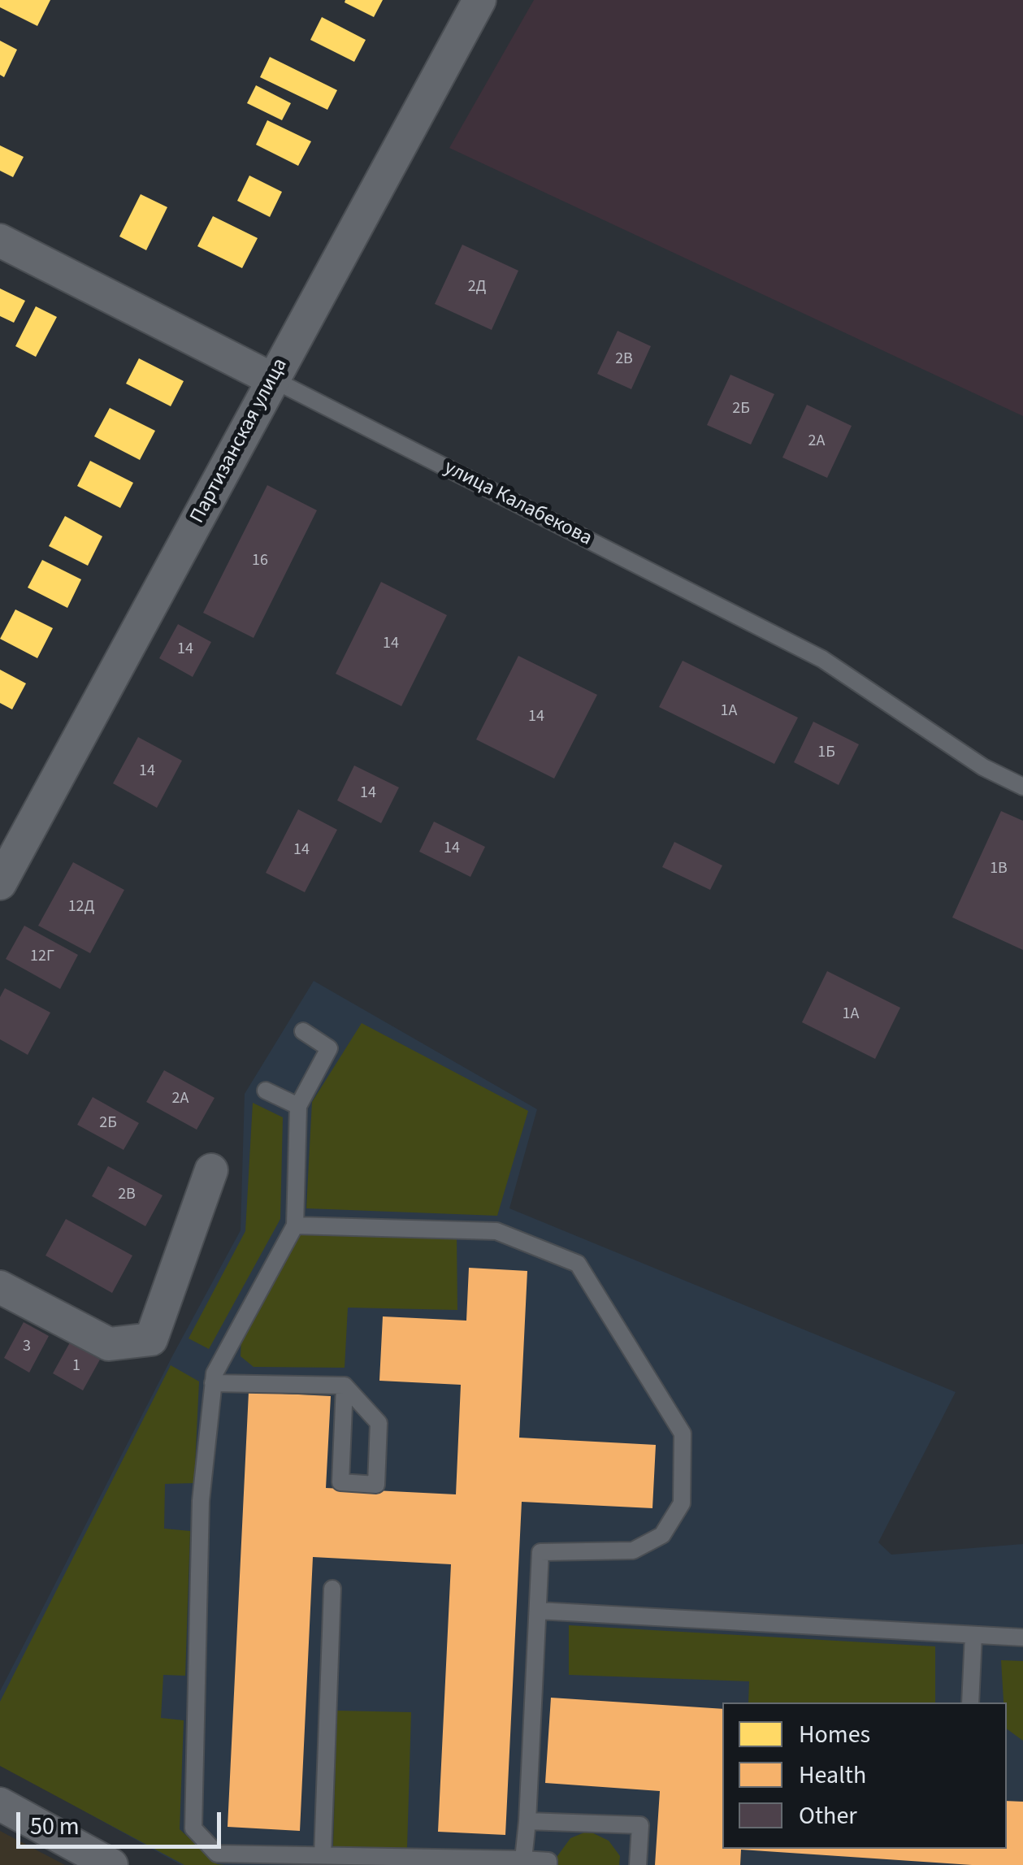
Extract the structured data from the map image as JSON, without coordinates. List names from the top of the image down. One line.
{"streets":{"street":["Партизанская улица","улица Калабекова"]},"crossings":[["Партизанская улица","улица Калабекова"]],"house_numbers":["2Д","2В","2Б","2А","16","14","14","1А","14","1Б","14","14","14","14","1В","12Д","12Г","1А","2А","2Б","2В","3","1"],"legend":["Homes","Health","Other"],"scale_bar":"50 m"}
